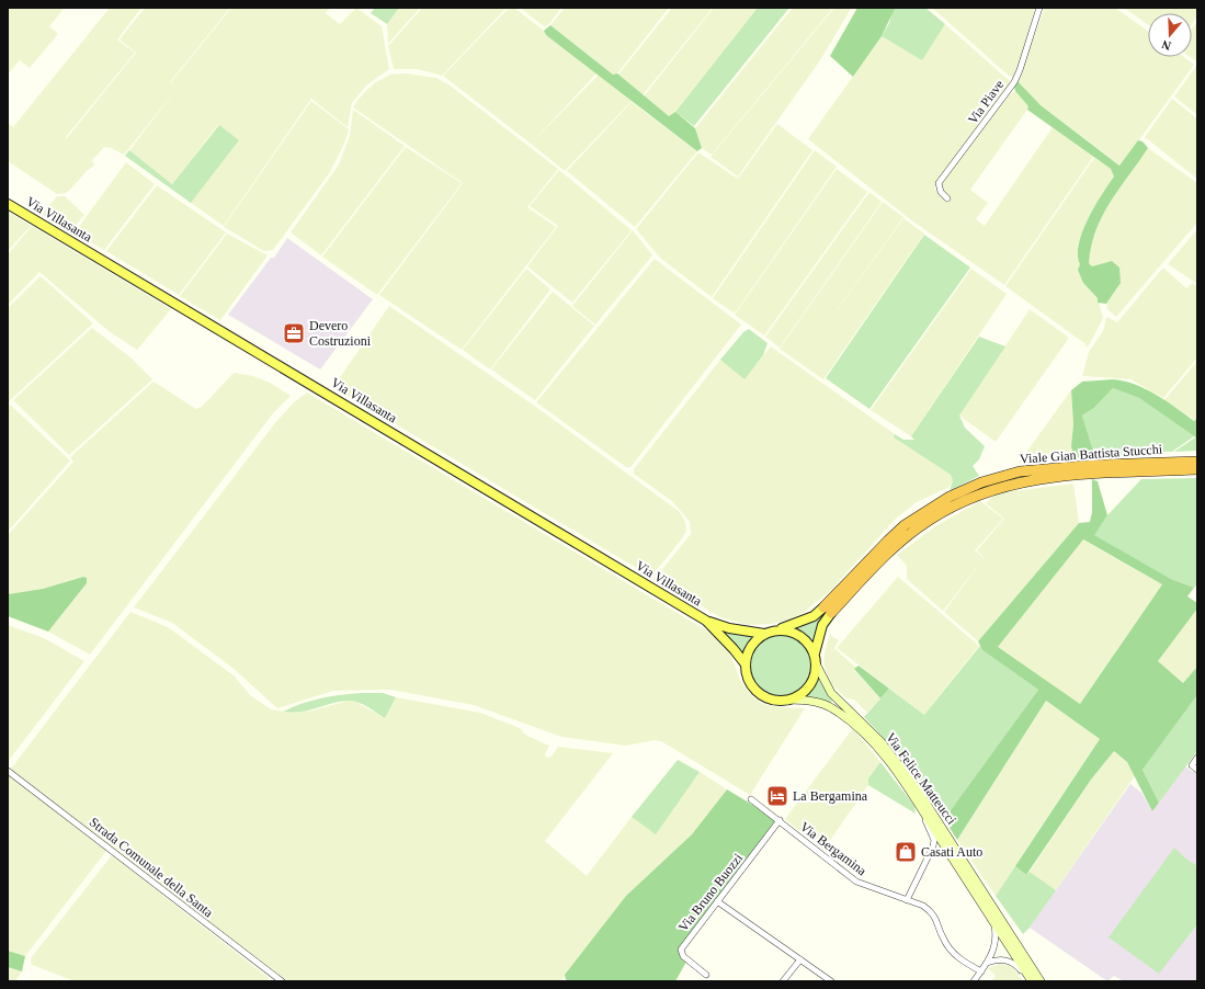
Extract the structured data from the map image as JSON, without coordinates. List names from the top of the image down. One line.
{"streets":{"highway":["Viale Gian Battista Stucchi"],"main road":["Via Villasanta","Via Felice Matteucci"],"street":["Via Piave","Via Bergamina","Strada Comunale della Santa","Via Bruno Buozzi"]},"crossings":[["Viale Gian Battista Stucchi","Via Felice Matteucci"],["Via Bergamina","Via Bruno Buozzi"]],"places":{"office":["Devero Costruzioni"],"hotel":["La Bergamina"],"shop":["Casati Auto"]},"north":"bottom"}
